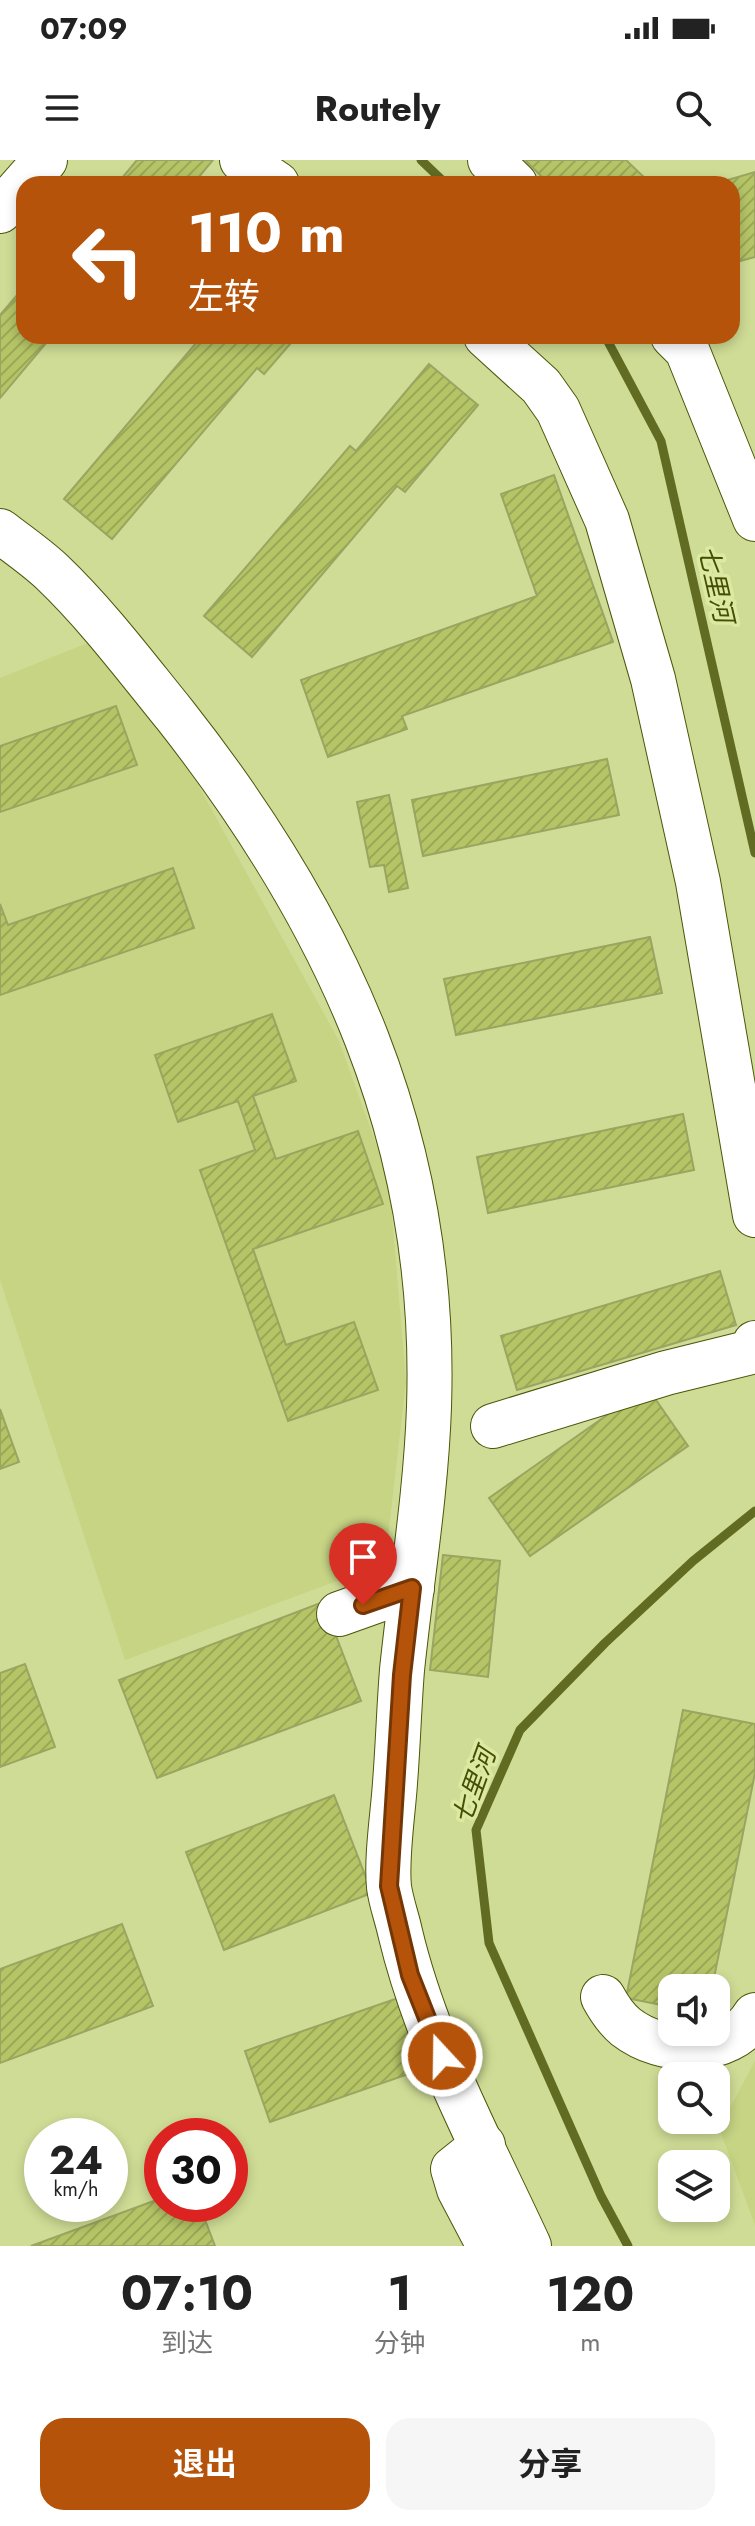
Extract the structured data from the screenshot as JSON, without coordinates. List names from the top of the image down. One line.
{"water":["七里河"],"page":{"status":"07:09","header":"Routely","turn":["110 m","左转"],"speed":"24 km/h","limit":"30","eta":["07:10","到达","1","分钟","120","m"],"buttons":["退出","分享"]}}
